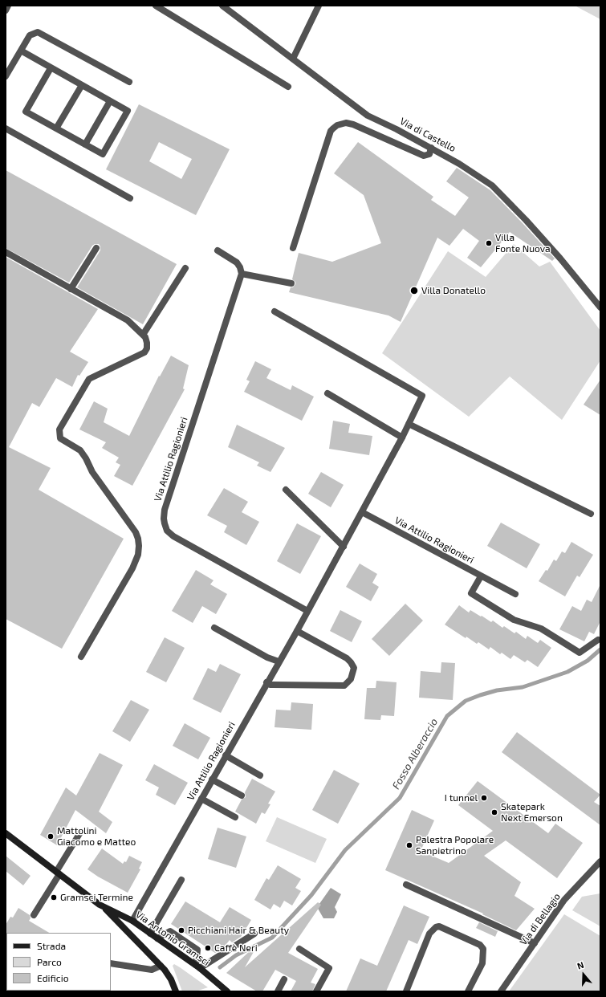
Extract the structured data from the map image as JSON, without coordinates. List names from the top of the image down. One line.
{"streets":{"main road":["Via Antonio Gramsci"],"street":["Via di Castello","Via Attilio Ragionieri","Via di Bellagio"]},"crossings":[["Via Attilio Ragionieri","Via Antonio Gramsci"]],"water":["Fosso Alberaccio"],"places":["Villa Fonte Nuova","Villa Donatello","I tunnel","Skatepark Next Emerson","Mattolini Giacomo e Matteo","Palestra Popolare Sanpietrino","Gramsci Termine","Picchiani Hair & Beauty","Caffè Neri"],"legend":["Strada","Parco","Edificio"],"north":"top"}
